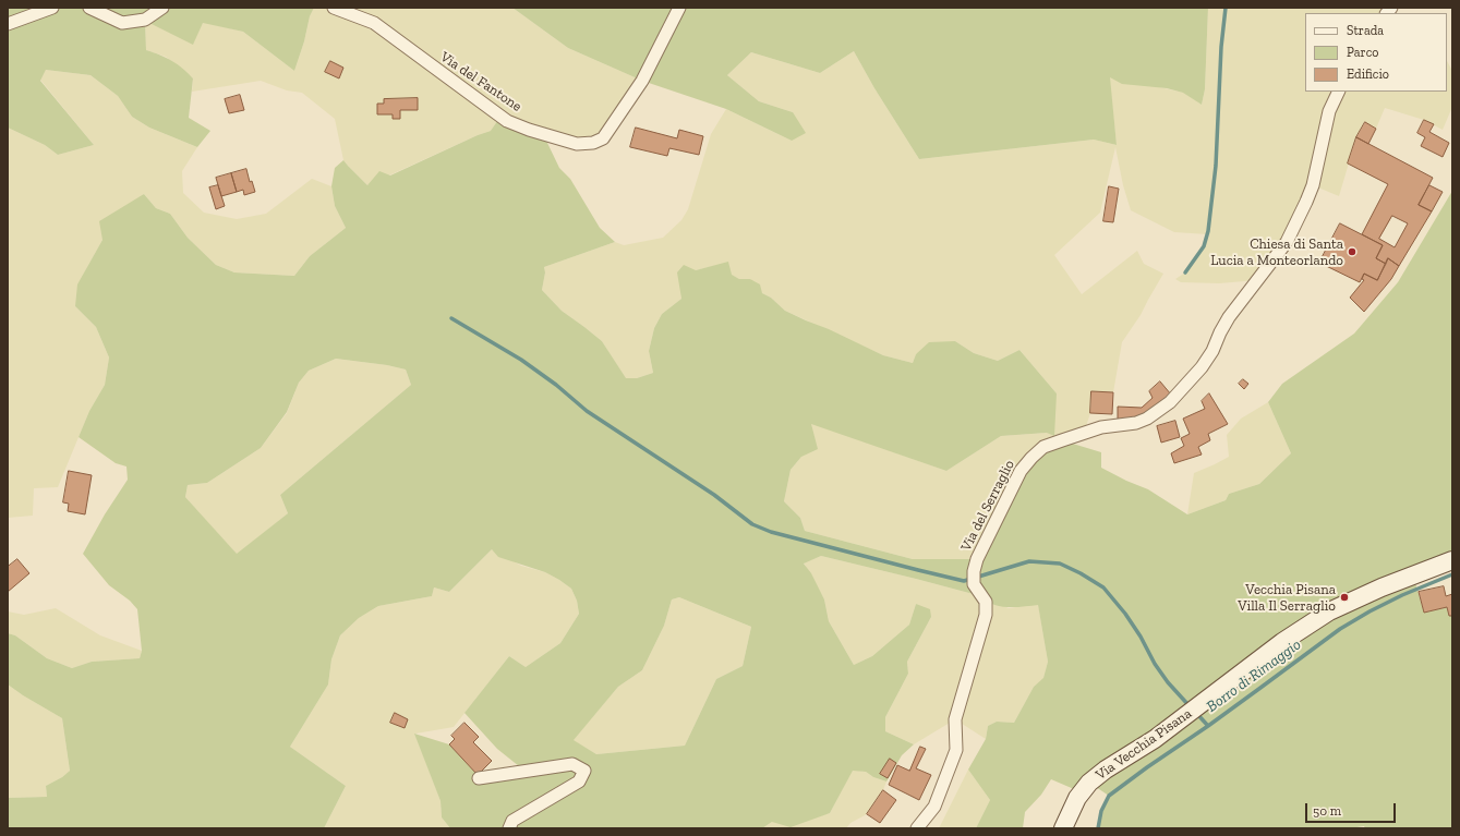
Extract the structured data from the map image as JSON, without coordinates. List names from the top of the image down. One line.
{"streets":{"main road":["Via Vecchia Pisana"],"street":["Via del Fantone","Via del Serraglio"]},"water":["Borro di Rimaggio"],"places":["Chiesa di Santa Lucia a Monteorlando","Vecchia Pisana Villa Il Serraglio"],"legend":["Strada","Parco","Edificio"],"scale_bar":"50 m"}
